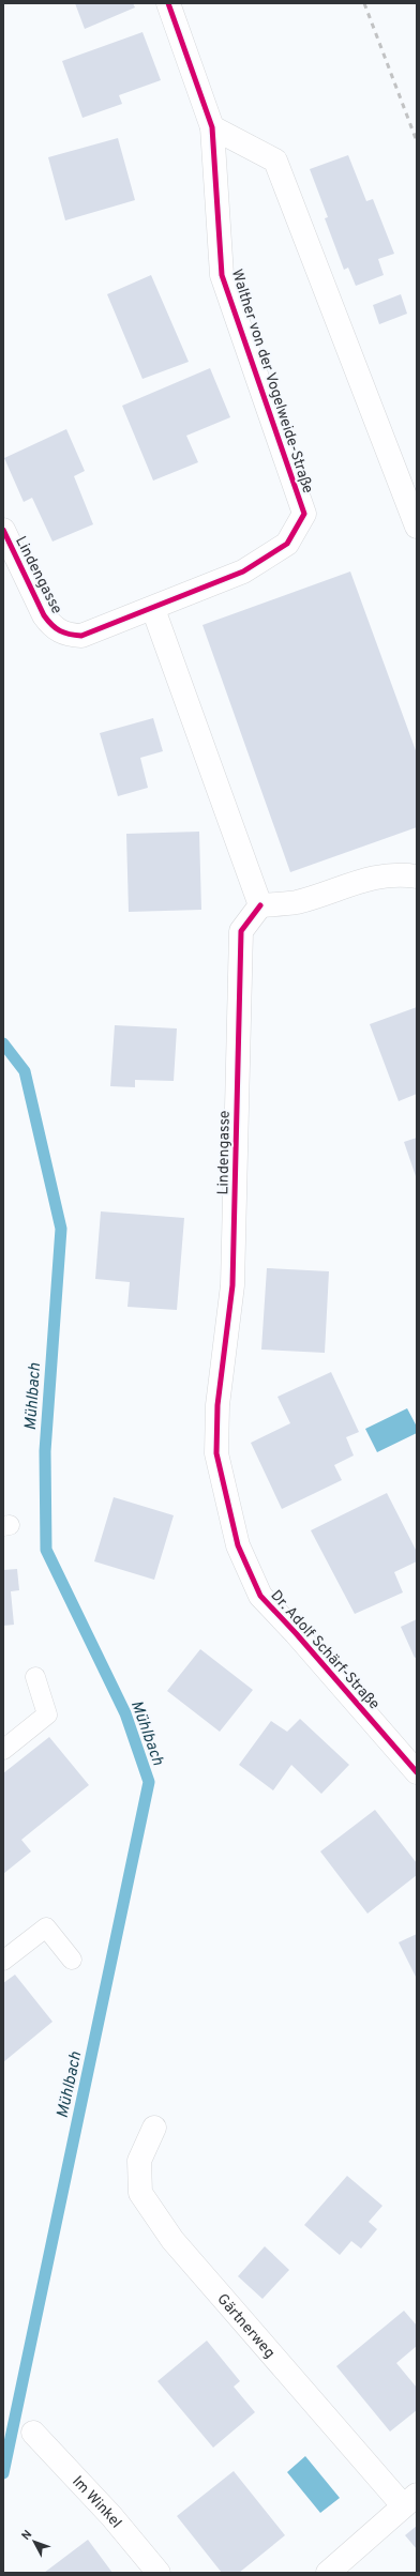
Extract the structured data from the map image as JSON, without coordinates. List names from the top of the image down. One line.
{"streets":{"street":["Walther von der Vogelweide-Straße","Lindengasse","Dr. Adolf Schärf-Straße","Gärtnerweg","Im Winkel"]},"crossings":[["Walther von der Vogelweide-Straße","Lindengasse"],["Lindengasse","Dr. Adolf Schärf-Straße"]],"water":["Mühlbach"],"north":"top left"}
